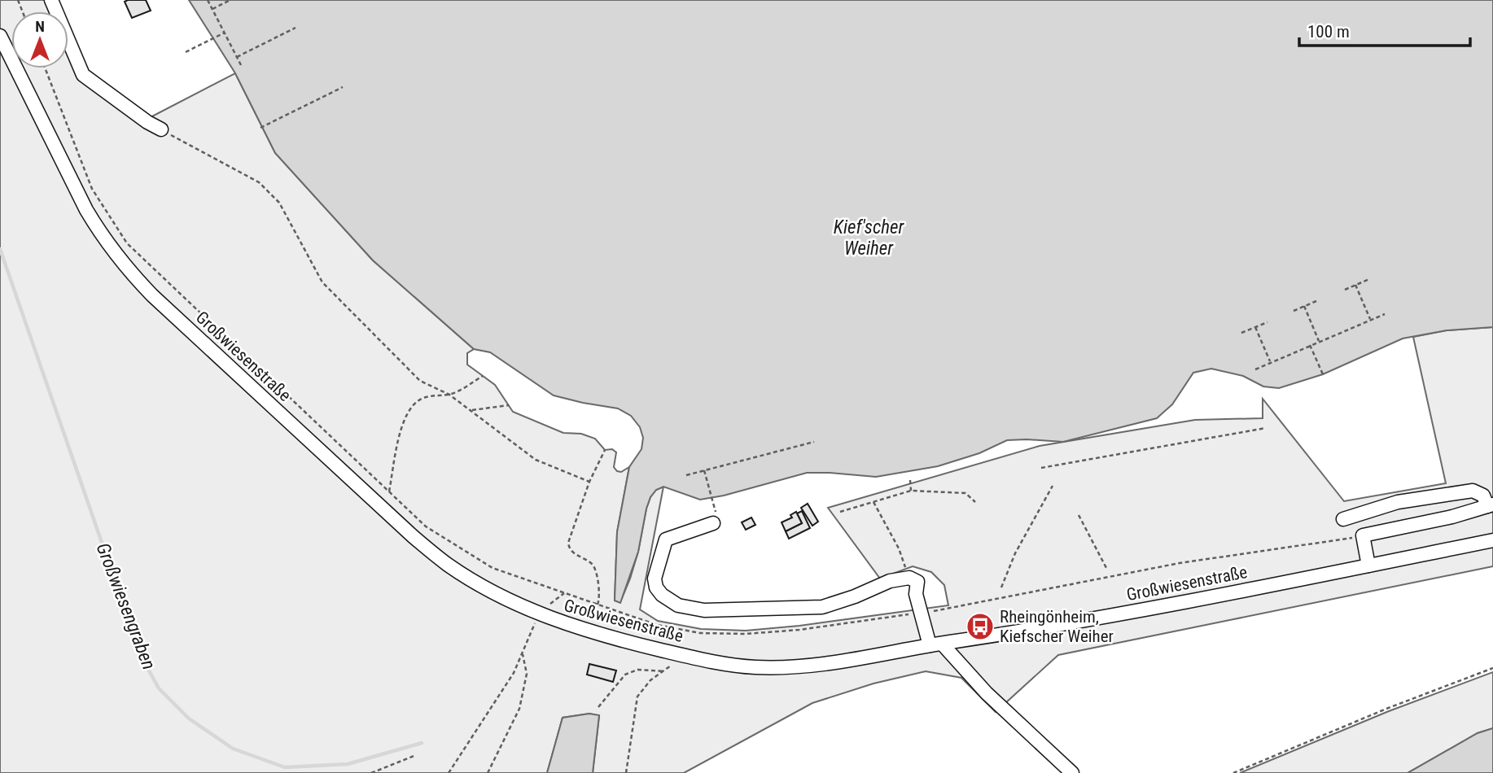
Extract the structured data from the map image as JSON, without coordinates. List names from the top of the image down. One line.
{"streets":{"street":["Großwiesenstraße"]},"water":["Kief'scher Weiher","Großwiesengraben"],"places":{"bus stop":["Rheingönheim, Kiefscher Weiher"]},"scale_bar":"100 m","north":"top"}
